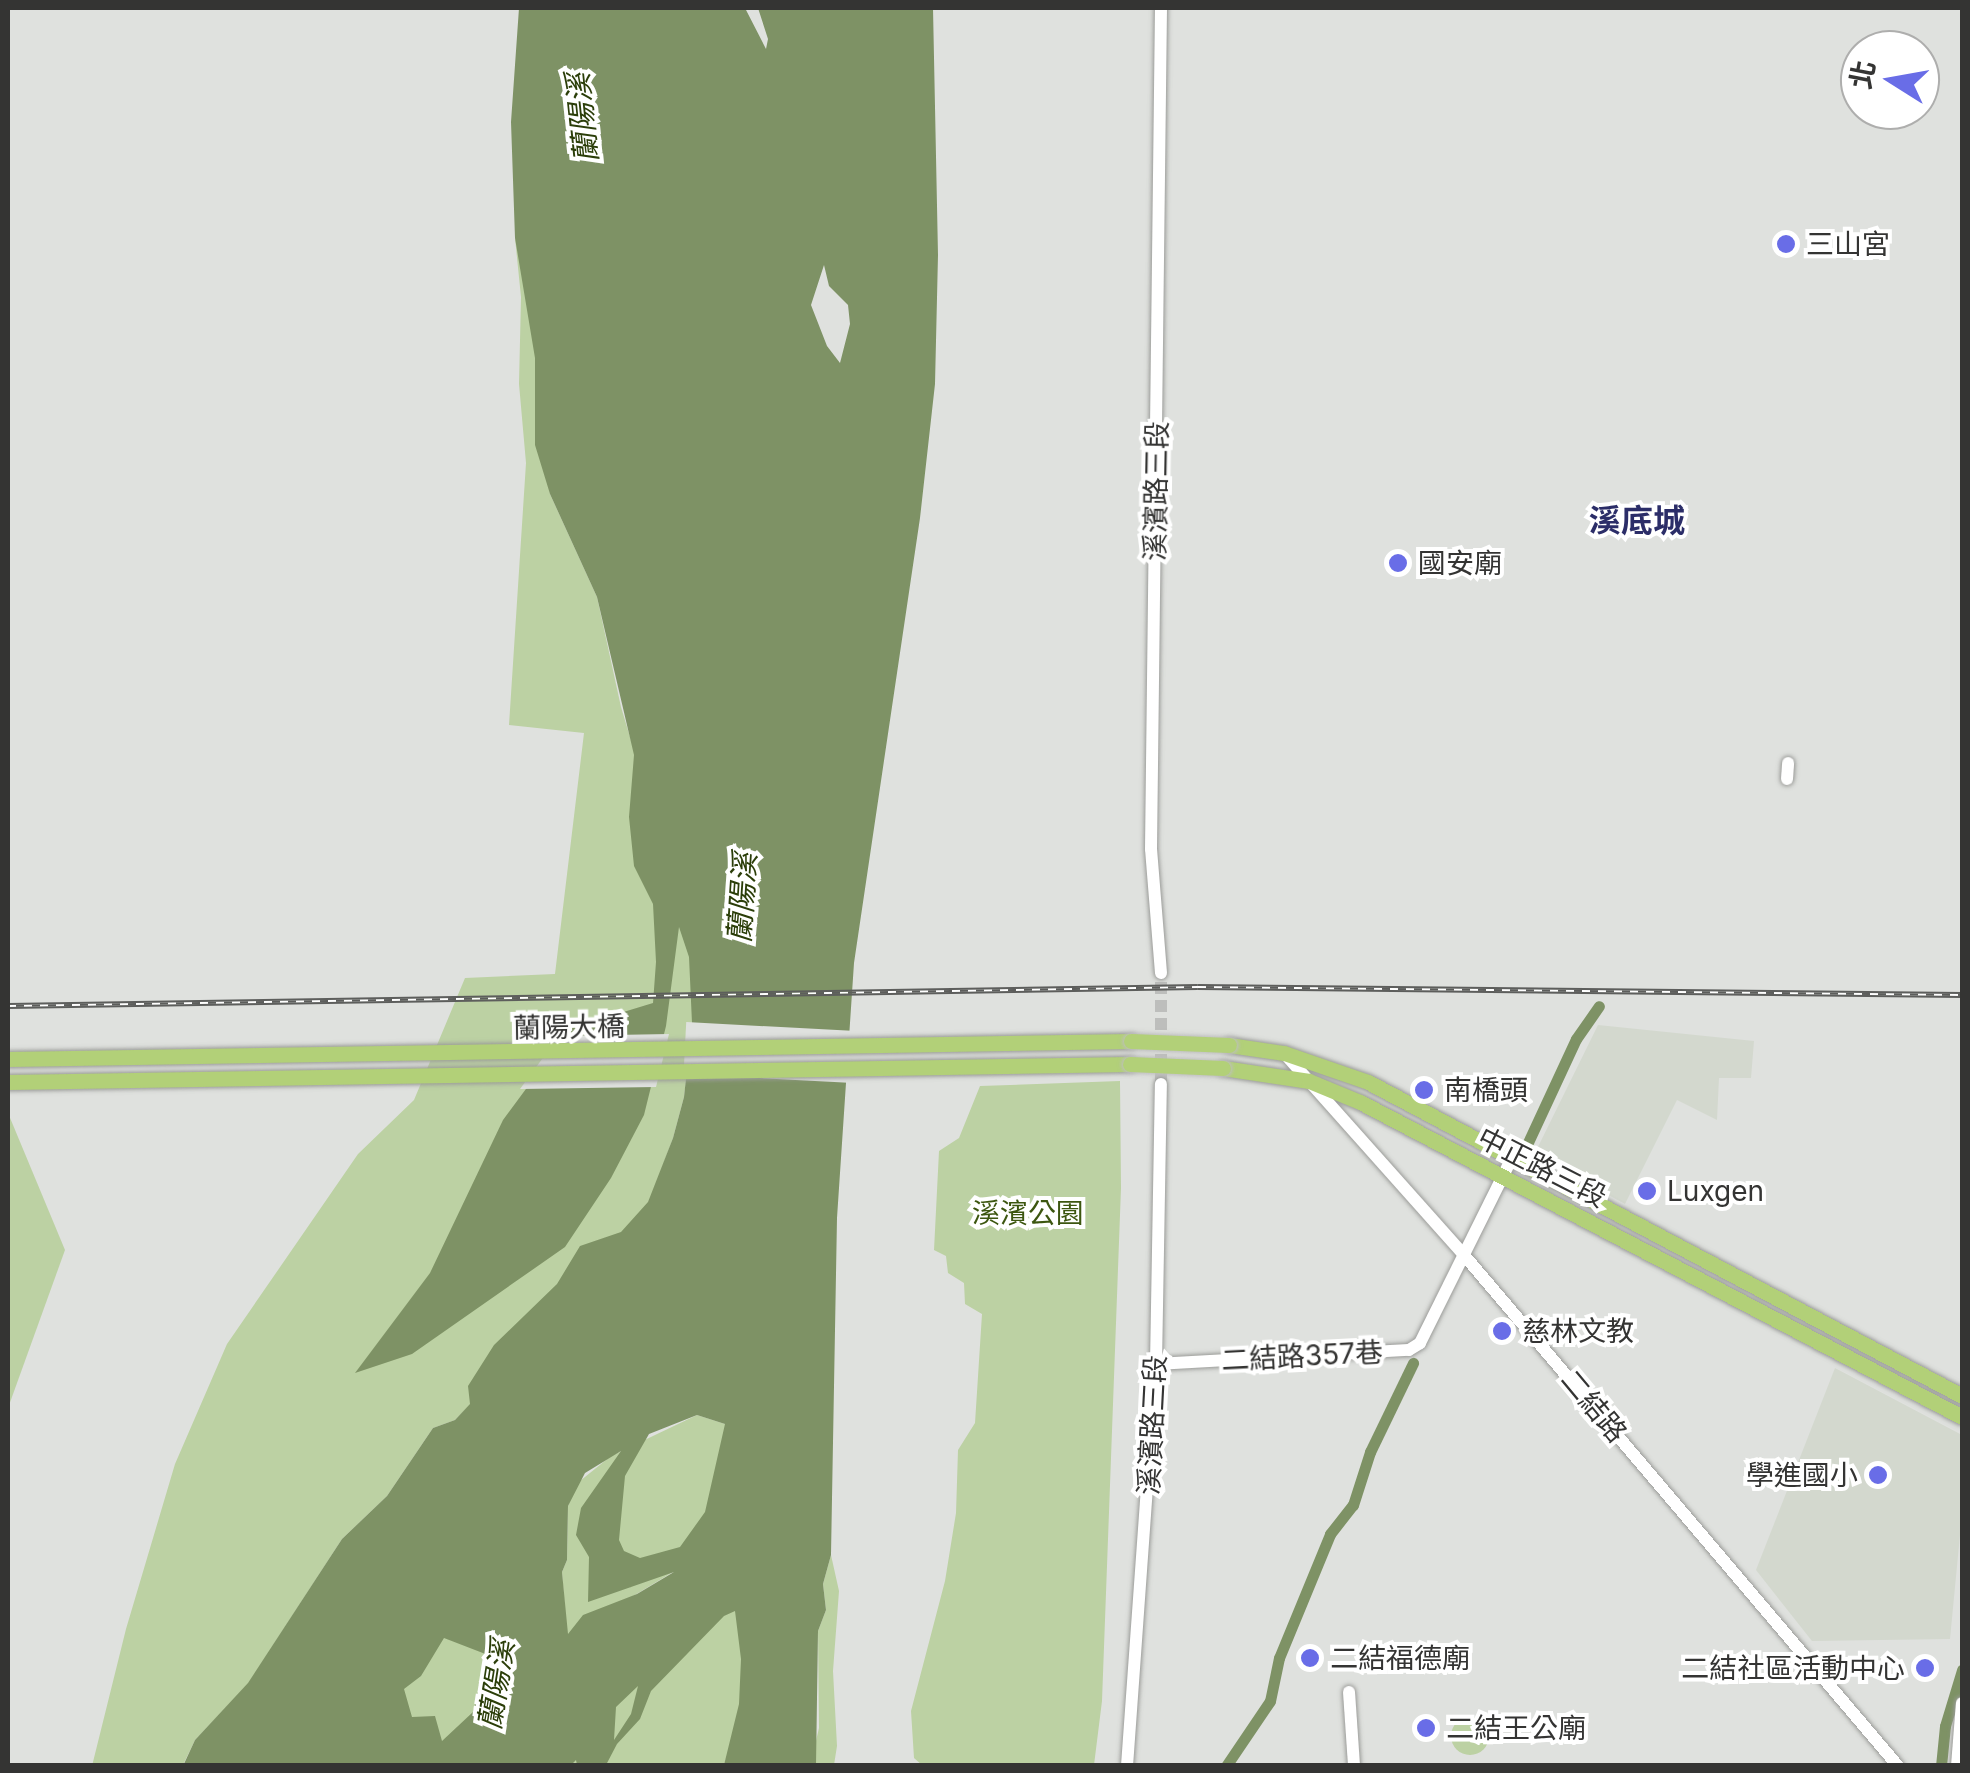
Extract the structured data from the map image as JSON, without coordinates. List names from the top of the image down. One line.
{"streets":{"main road":["蘭陽大橋","中正路三段"],"street":["溪濱路三段","二結路357巷","二結路"]},"crossings":[["溪濱路三段","二結路357巷"],["蘭陽大橋","中正路三段"],["中正路三段","二結路357巷"],["中正路三段","二結路"],["二結路357巷","二結路"]],"districts":["溪底城"],"water":["蘭陽溪"],"parks":["溪濱公園"],"places":["三山宮","國安廟","南橋頭","Luxgen","慈林文教","學進國小","二結福德廟","二結社區活動中心","二結王公廟"],"north":"left"}
